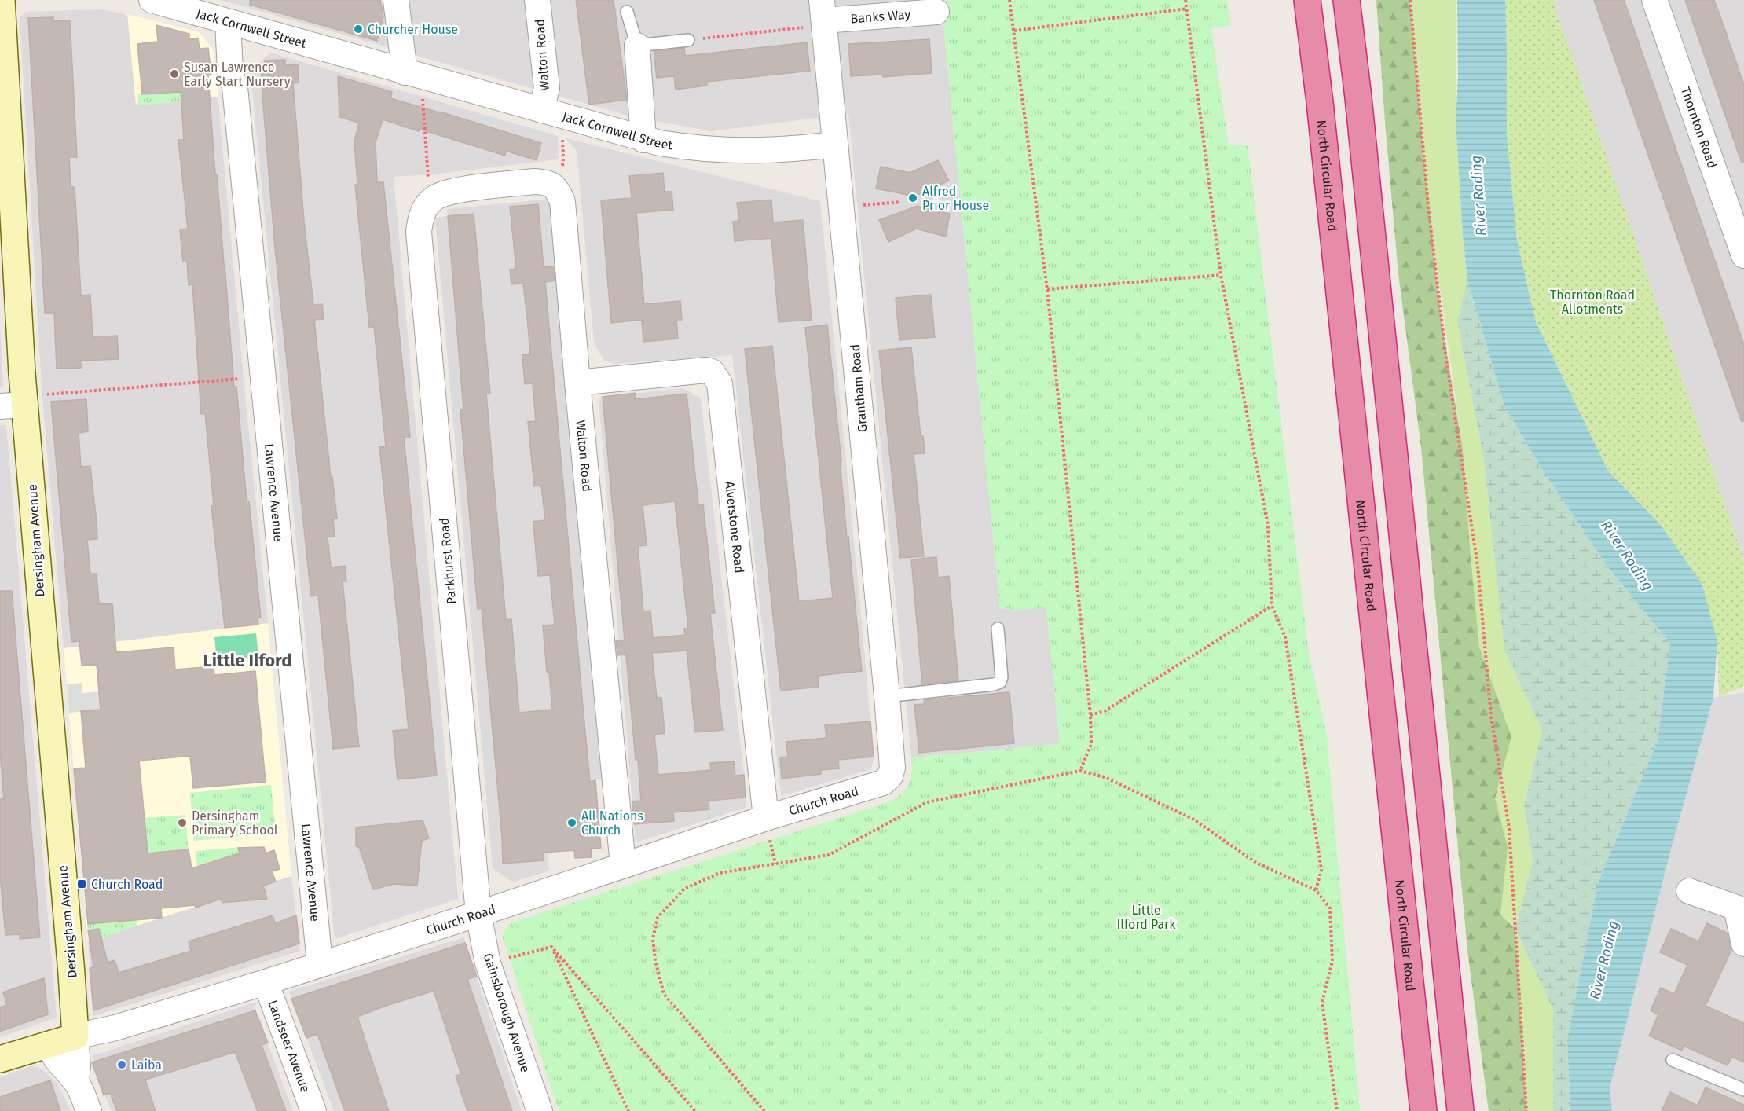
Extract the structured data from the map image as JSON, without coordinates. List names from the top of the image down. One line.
{"streets":{"highway":["North Circular Road"],"main road":["Dersingham Avenue","Church Road"],"street":["Banks Way","Jack Cornwell Street","Walton Road","Thornton Road","Grantham Road","Lawrence Avenue","Alverstone Road","Parkhurst Road","Gainsborough Avenue","Landseer Avenue"]},"crossings":[["Banks Way","Grantham Road"],["Jack Cornwell Street","Walton Road"],["Jack Cornwell Street","Grantham Road"],["Jack Cornwell Street","Lawrence Avenue"],["Walton Road","Alverstone Road"],["Walton Road","Church Road"],["Grantham Road","Church Road"],["Lawrence Avenue","Church Road"],["Alverstone Road","Church Road"],["Dersingham Avenue","Church Road"],["Parkhurst Road","Church Road"],["Parkhurst Road","Gainsborough Avenue"],["Church Road","Gainsborough Avenue"],["Church Road","Landseer Avenue"]],"districts":["Little Ilford"],"water":["River Roding"],"parks":["Thornton Road Allotments","Little Ilford Park"],"places":{"other":["Churcher House","Susan Lawrence Early Start Nursery","Alfred Prior House","Dersingham Primary School","All Nations Church","Laiba"],"transit":["Church Road"]}}
